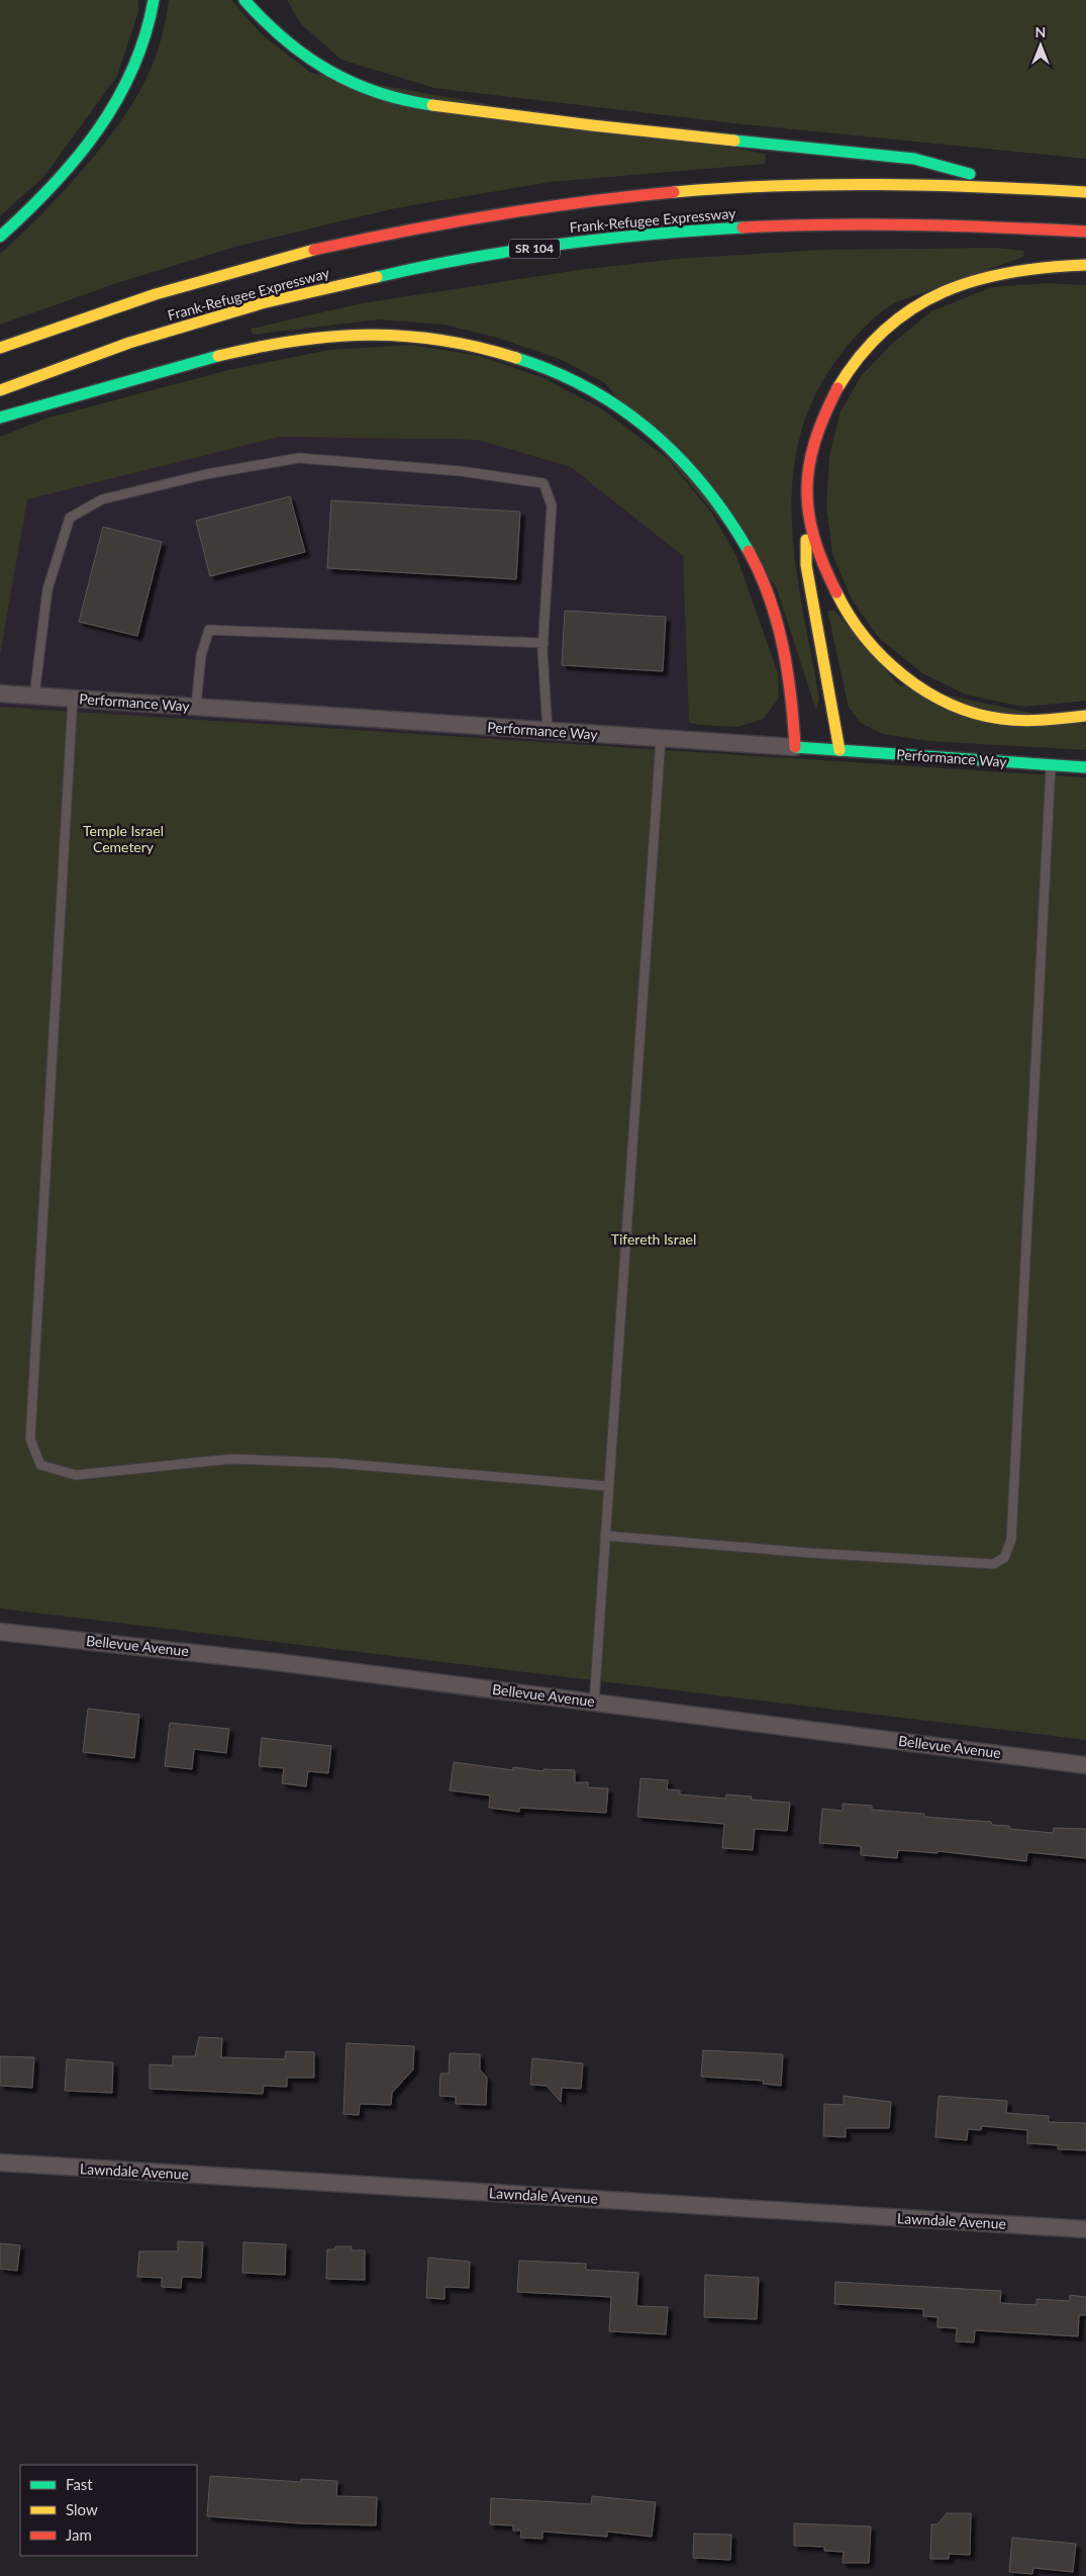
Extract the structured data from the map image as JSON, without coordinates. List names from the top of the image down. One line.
{"streets":{"main road":["Frank-Refugee Expressway","SR 104","Performance Way"],"street":["Bellevue Avenue","Lawndale Avenue"]},"parks":["Temple Israel Cemetery","Tifereth Israel"],"legend":["Fast","Slow","Jam"],"north":"top"}
